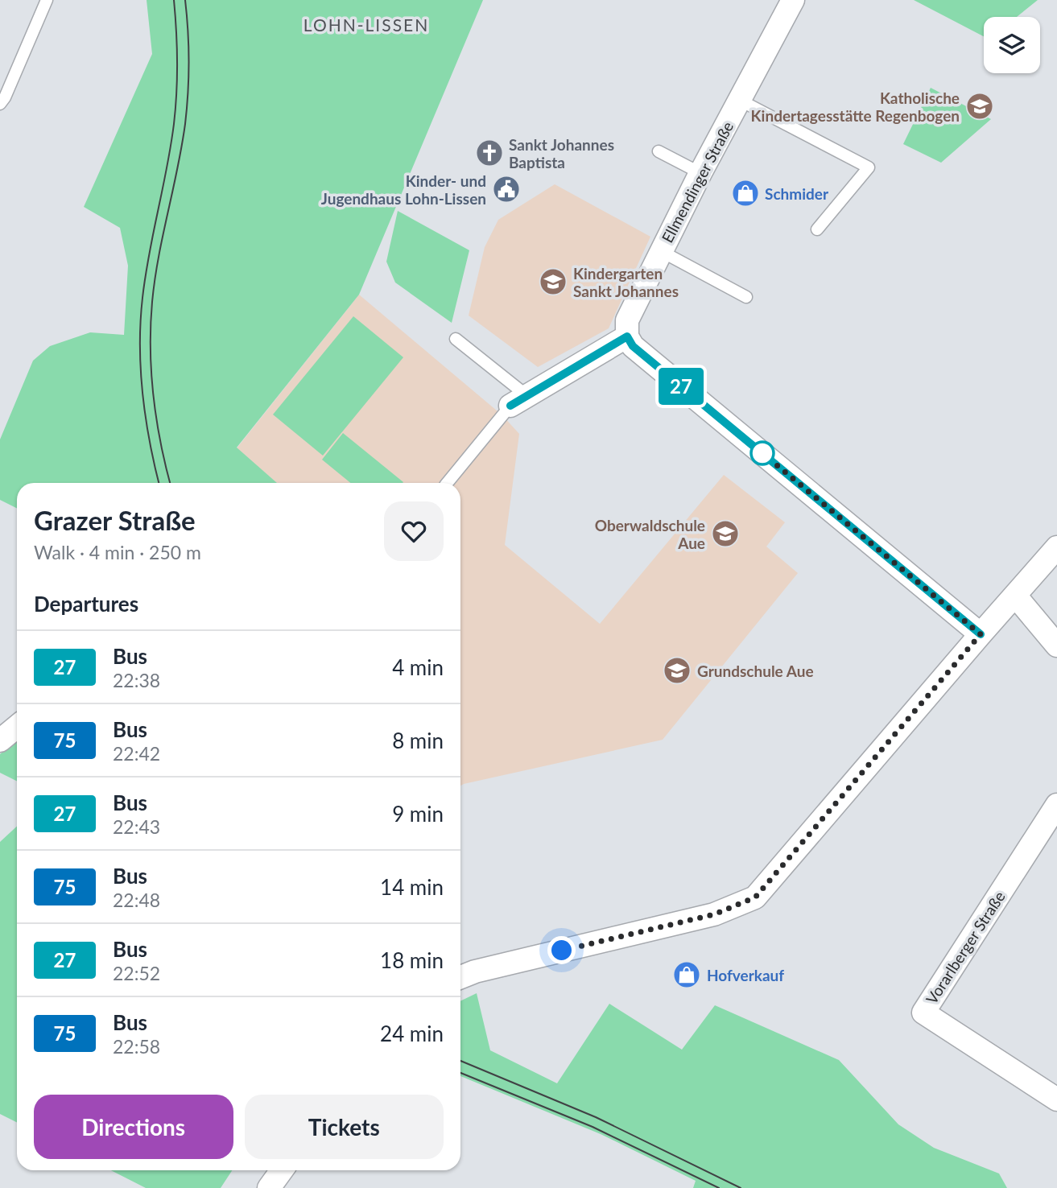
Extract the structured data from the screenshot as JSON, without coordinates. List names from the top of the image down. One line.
{"streets":{"street":["Ellmendinger Straße","Vorarlberger Straße"]},"districts":["LOHN-LISSEN"],"places":{"school or university":["Katholische Kindertagesstätte Regenbogen","Kindergarten Sankt Johannes","Oberwaldschule Aue","Grundschule Aue"],"church":["Sankt Johannes Baptista"],"public building":["Kinder- und Jugendhaus Lohn-Lissen"],"shop":["Schmider","Hofverkauf"]},"lines":["bus line 27"],"page":{"on_map":"27","heading":[["Grazer Straße","Walk · 4 min · 250 m"],"Departures"],"list":[{"mark":"27","name":"Bus","note":"22:38","value":"4 min"},{"mark":"75","name":"Bus","note":"22:42","value":"8 min"},{"mark":"27","name":"Bus","note":"22:43","value":"9 min"},{"mark":"75","name":"Bus","note":"22:48","value":"14 min"},{"mark":"27","name":"Bus","note":"22:52","value":"18 min"},{"mark":"75","name":"Bus","note":"22:58","value":"24 min"}],"buttons":["Directions","Tickets"]}}
